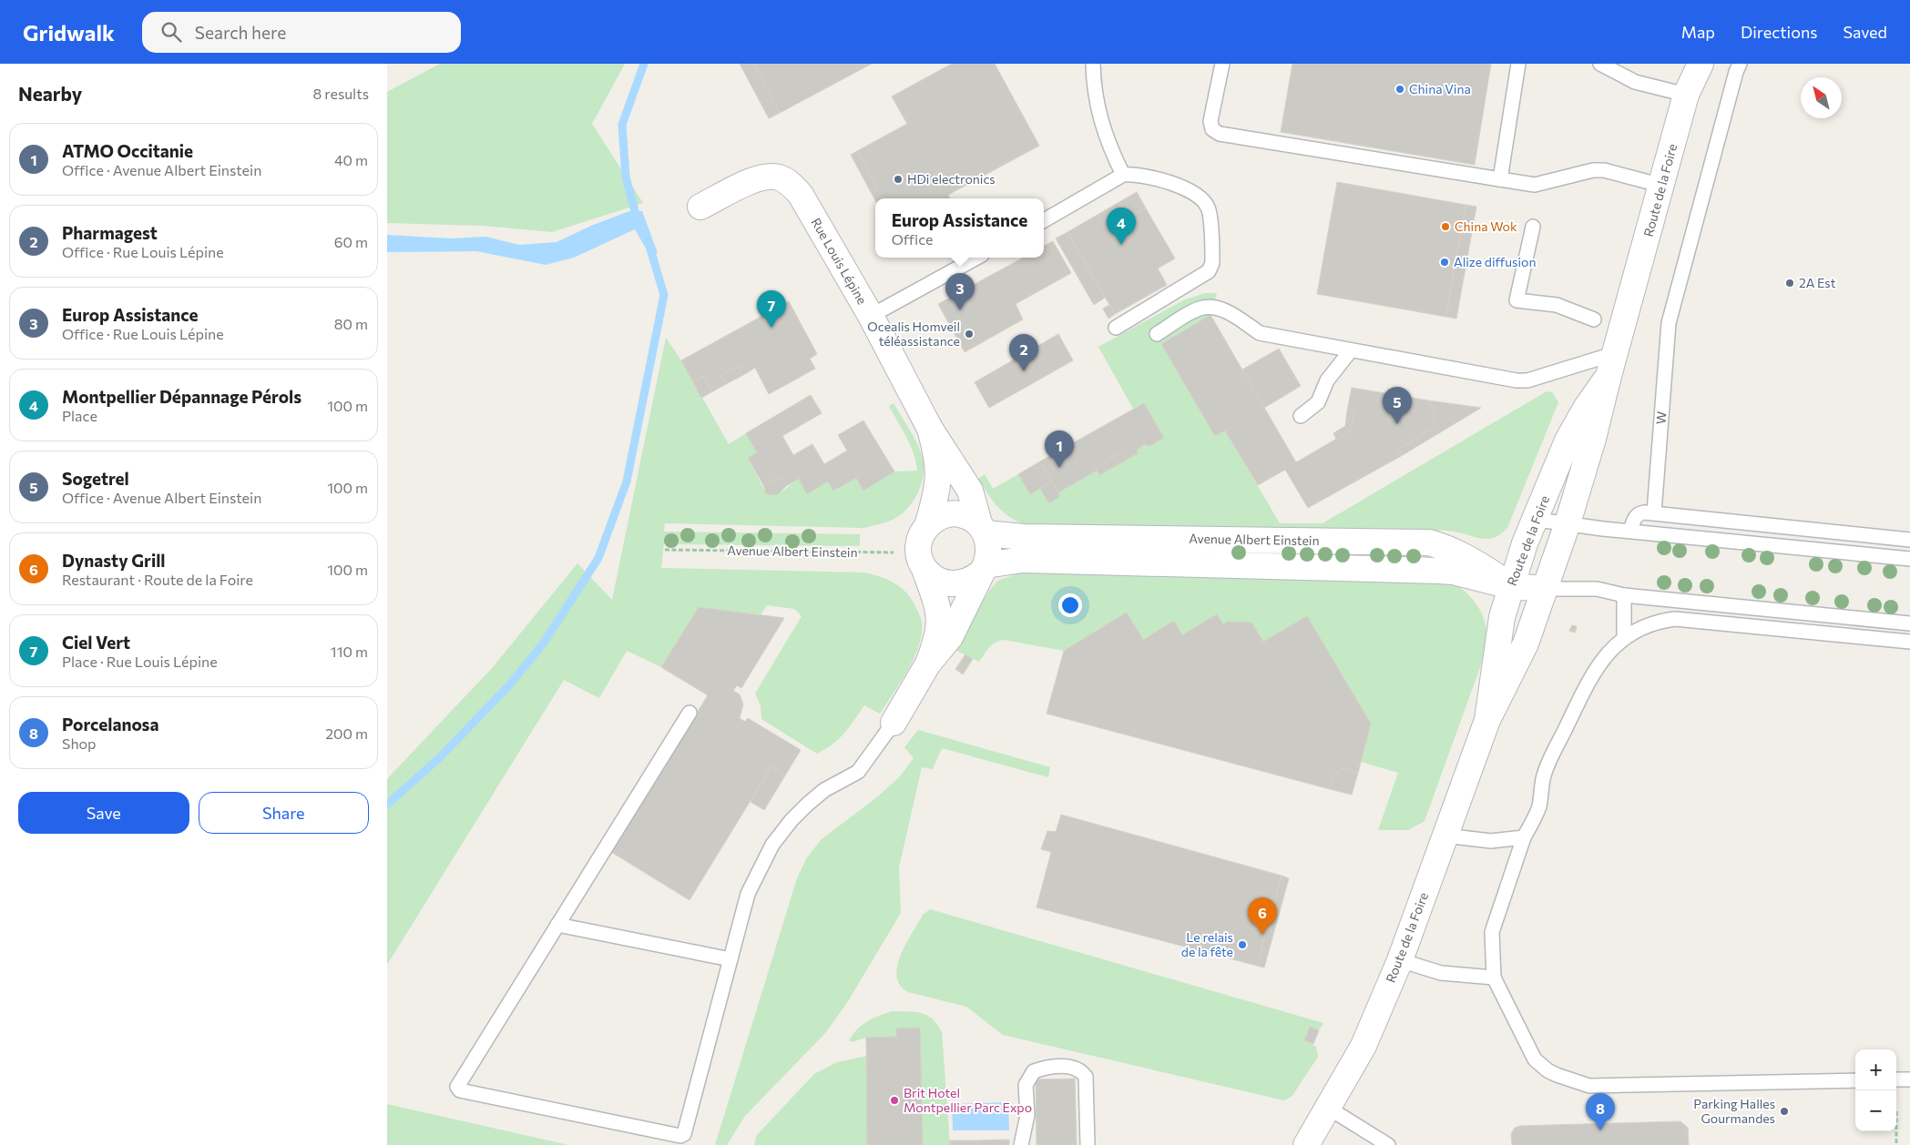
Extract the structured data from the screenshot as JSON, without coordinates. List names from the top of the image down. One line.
{"streets":{"street":["Route de la Foire","Rue Louis Lépine","Avenue Albert Einstein"],"lane":["W"]},"crossings":[["Route de la Foire","Avenue Albert Einstein"],["Rue Louis Lépine","Avenue Albert Einstein"]],"places":["China Vina","HDi electronics","China Wok","Alize diffusion","2A Est","Ocealis Homveil téléassistance","Le relais de la fête","Brit Hotel Montpellier Parc Expo","Parking Halles Gourmandes"],"north":"top left","page":{"header":"Gridwalk","search":"Search here","nav":["Map","Directions","Saved"],"heading":["Nearby","8 results"],"list":[{"mark":"1","name":"ATMO Occitanie","note":"Office · Avenue Albert Einstein","value":"40 m"},{"mark":"2","name":"Pharmagest","note":"Office · Rue Louis Lépine","value":"60 m"},{"mark":"3","name":"Europ Assistance","note":"Office · Rue Louis Lépine","value":"80 m"},{"mark":"4","name":"Montpellier Dépannage Pérols","note":"Place","value":"100 m"},{"mark":"5","name":"Sogetrel","note":"Office · Avenue Albert Einstein","value":"100 m"},{"mark":"6","name":"Dynasty Grill","note":"Restaurant · Route de la Foire","value":"100 m"},{"mark":"7","name":"Ciel Vert","note":"Place · Rue Louis Lépine","value":"110 m"},{"mark":"8","name":"Porcelanosa","note":"Shop","value":"200 m"}],"popup":["Europ Assistance","Office"],"pins":["4","3","7","2","5","1","6","8"],"buttons":["Save","Share"],"map_buttons":["+","−"]}}
